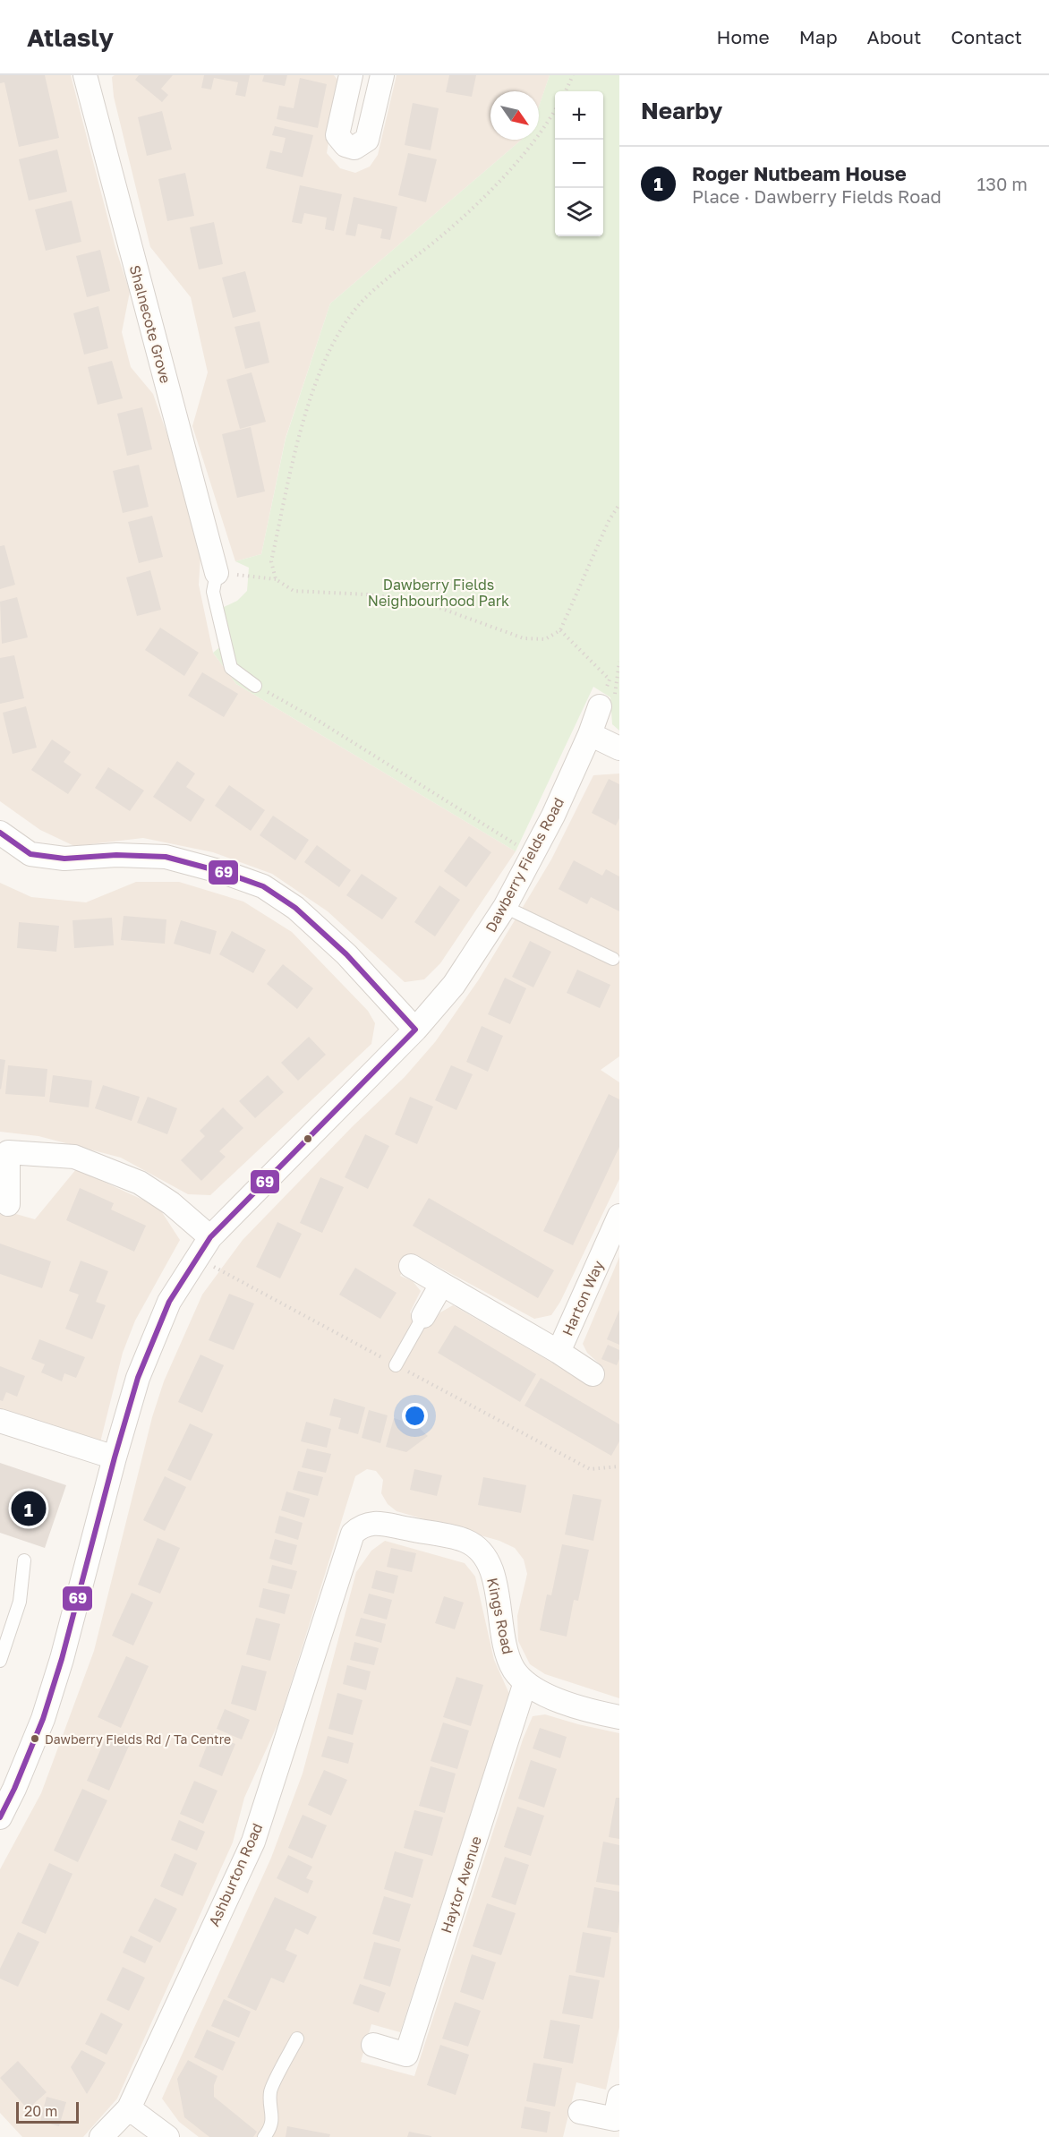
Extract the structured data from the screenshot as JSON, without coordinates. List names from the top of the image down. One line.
{"streets":{"street":["Shalnecote Grove","Dawberry Fields Road","Harton Way","Kings Road","Ashburton Road","Haytor Avenue"]},"crossings":[["Kings Road","Ashburton Road"],["Kings Road","Haytor Avenue"]],"parks":["Dawberry Fields Neighbourhood Park"],"places":["Dawberry Fields Rd / Ta Centre"],"lines":["transit line 69"],"scale_bar":"20 m","north":"bottom right","page":{"header":"Atlasly","nav":["Home","Map","About","Contact"],"heading":"Nearby","map_buttons":["+","−"],"list":[{"mark":"1","name":"Roger Nutbeam House","note":"Place · Dawberry Fields Road","value":"130 m"}],"pins":"1","scale":"20 m"}}
